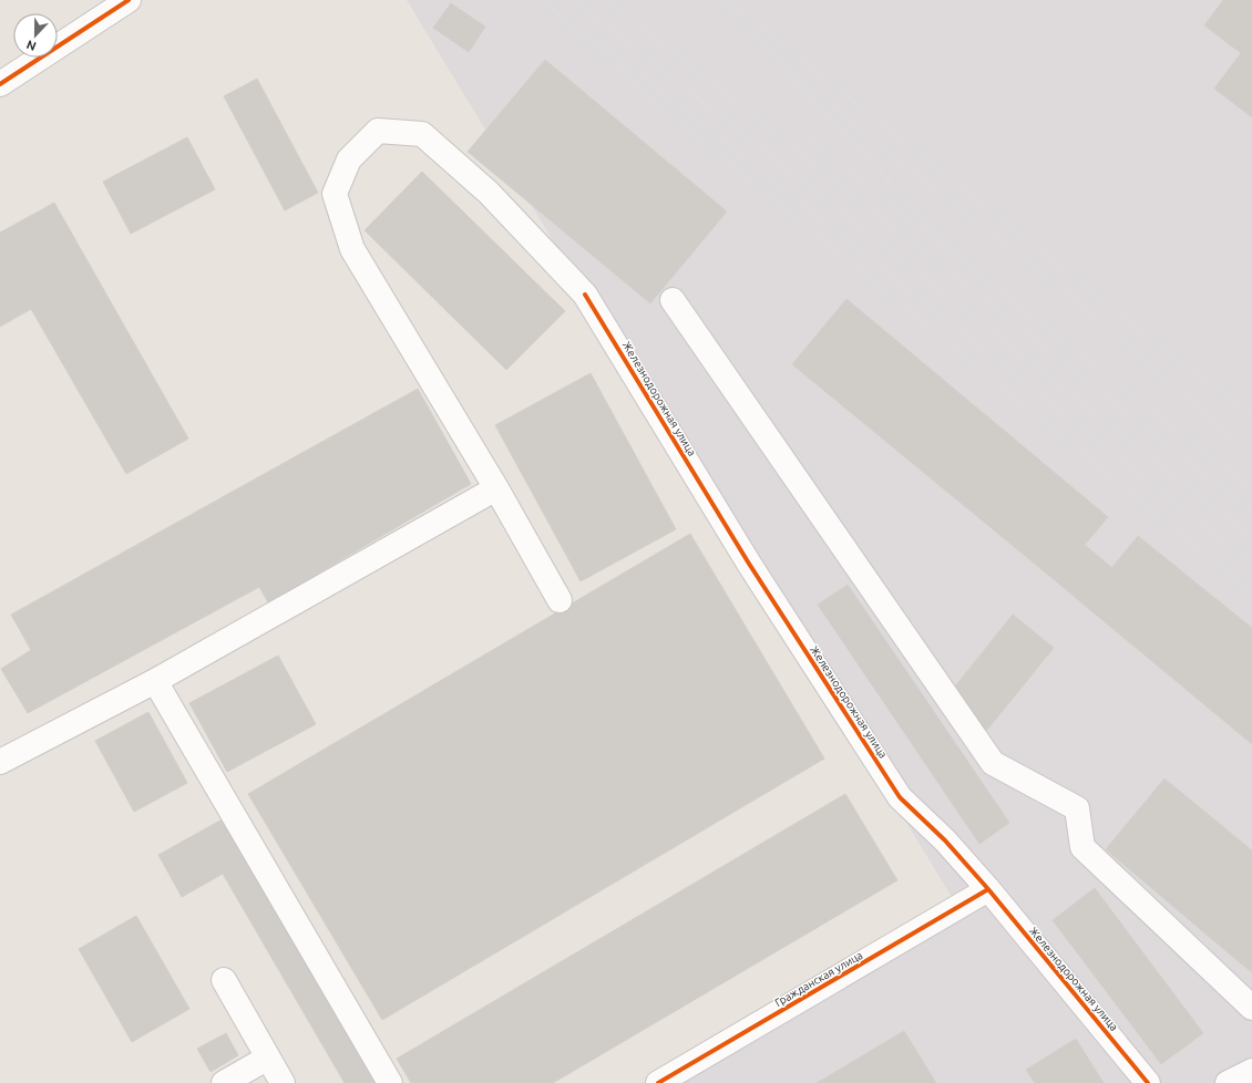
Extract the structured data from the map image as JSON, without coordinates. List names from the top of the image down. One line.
{"streets":{"street":["Железнодорожная улица","Гражданская улица"]},"crossings":[["Железнодорожная улица","Гражданская улица"]],"north":"bottom"}
